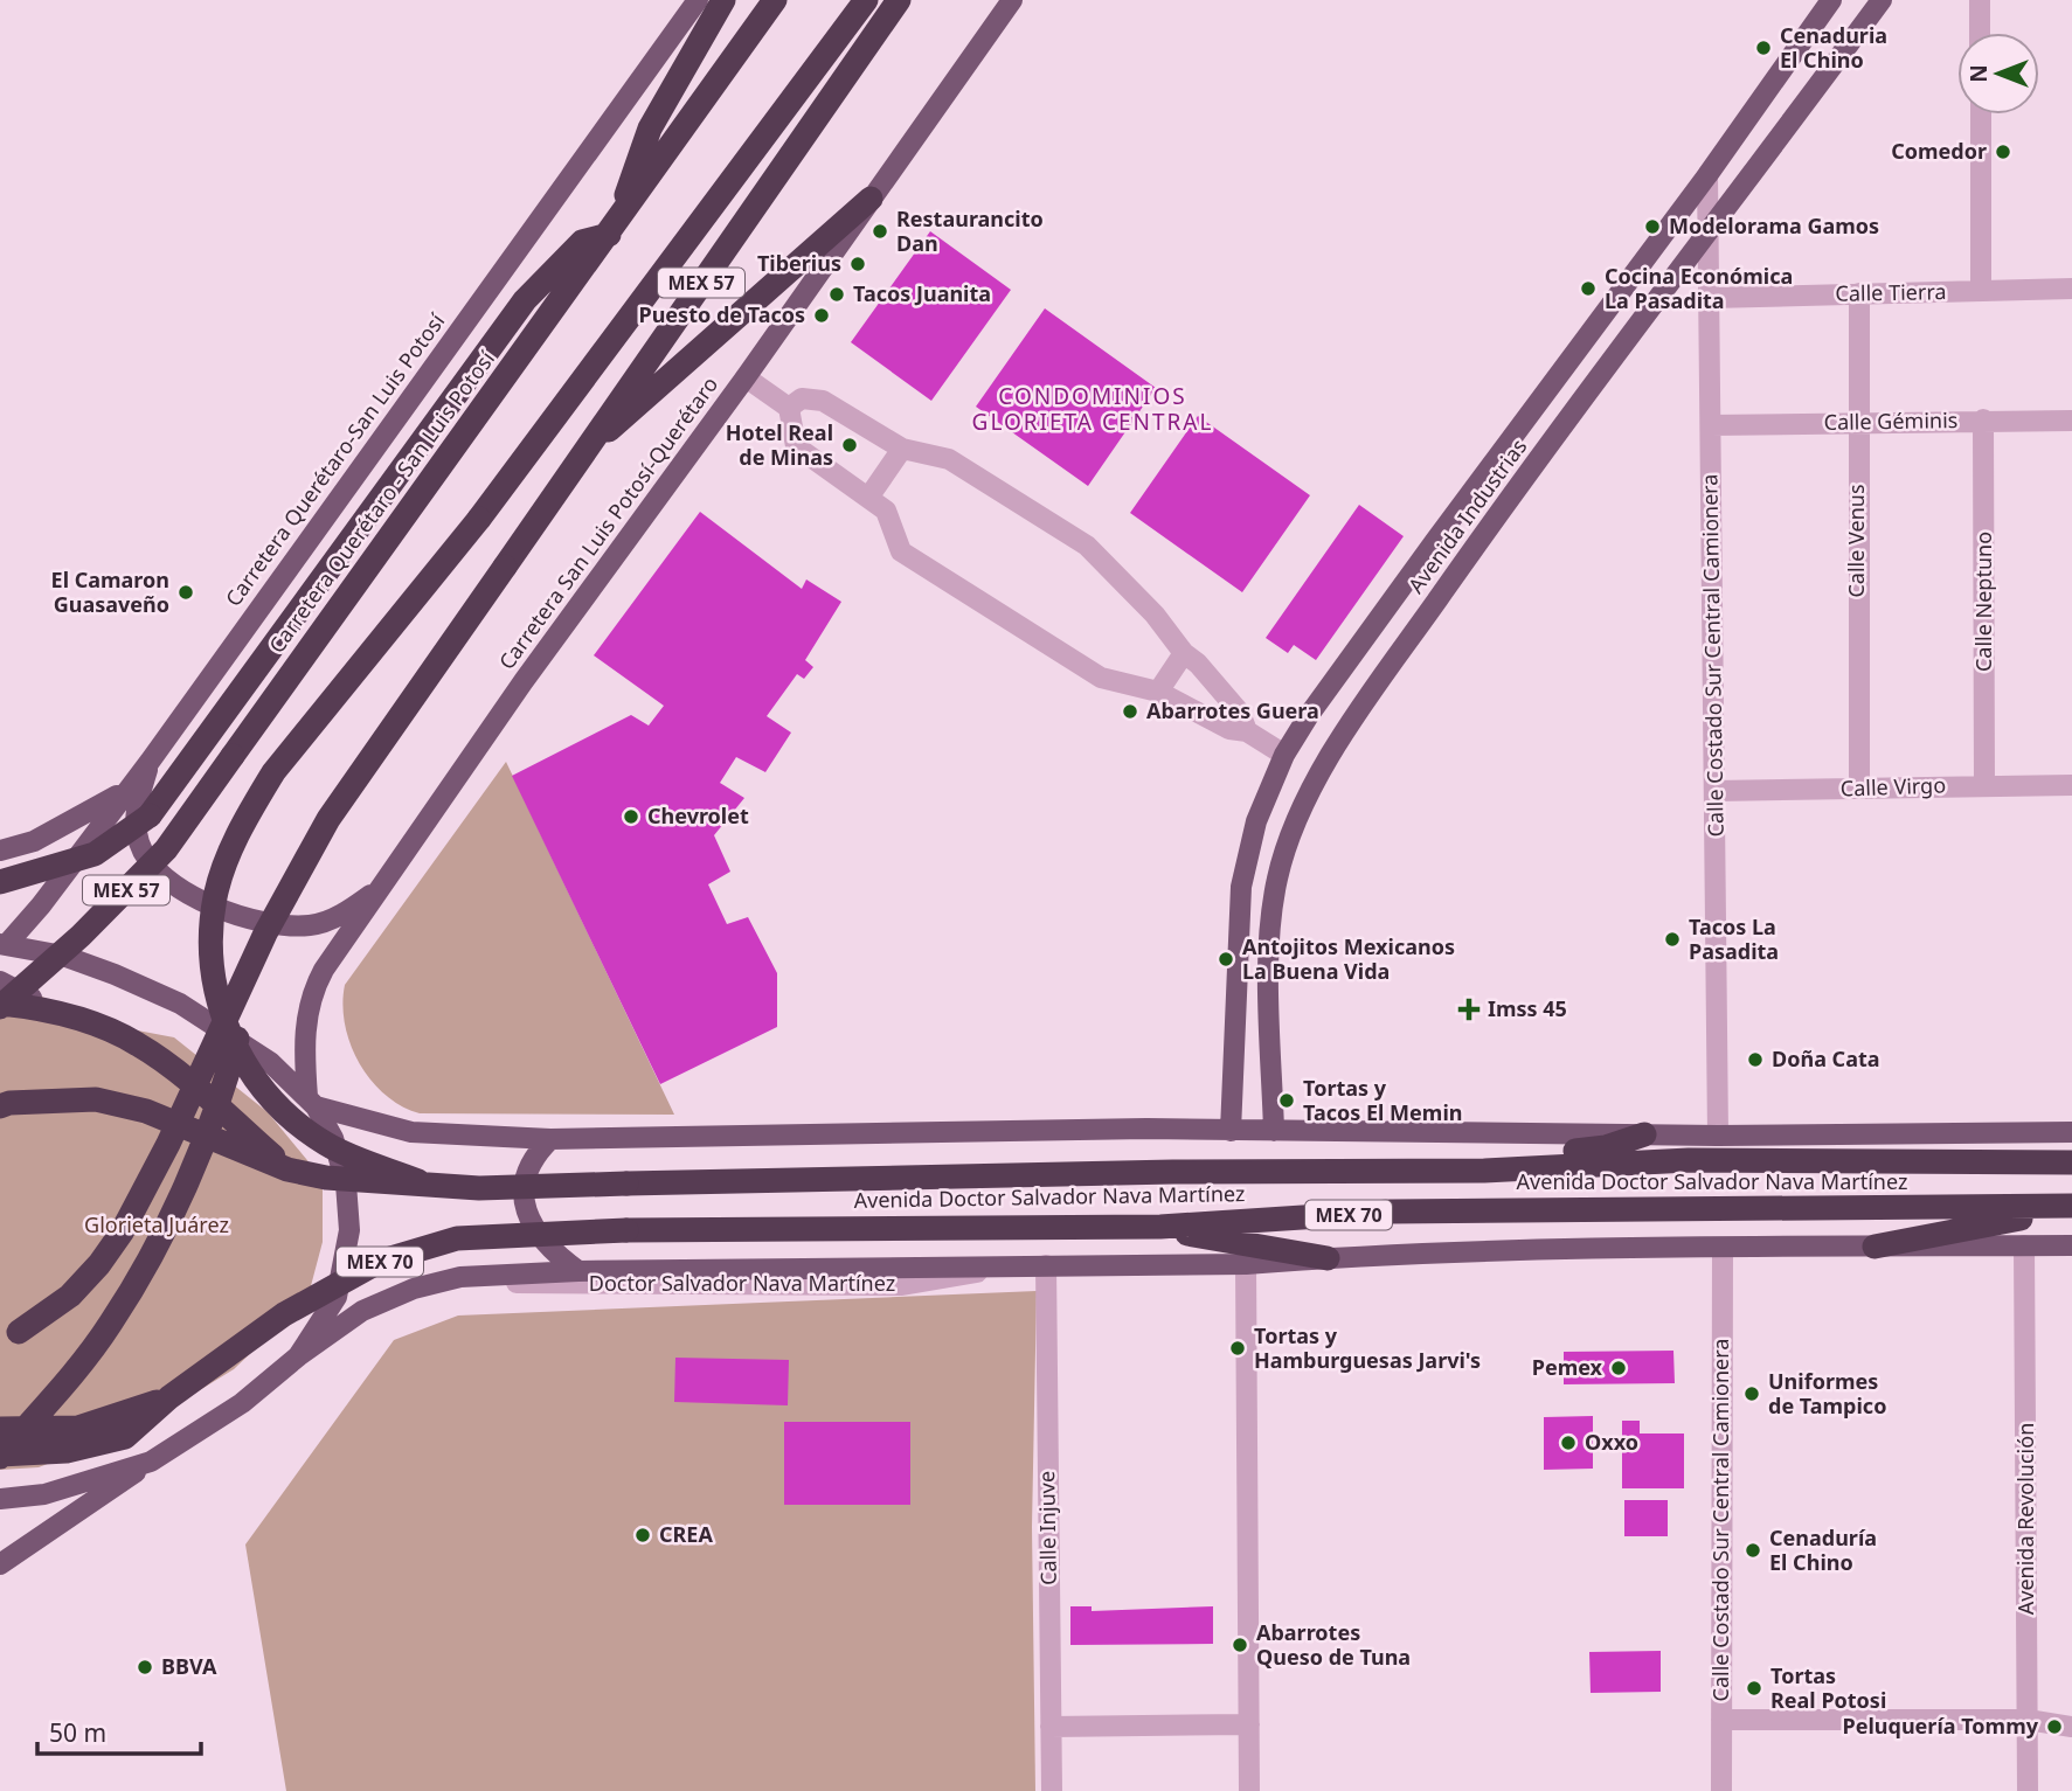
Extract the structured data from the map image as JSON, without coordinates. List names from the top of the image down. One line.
{"streets":{"highway":["MEX 57","Carretera Querétaro - San Luis Potosí","Avenida Doctor Salvador Nava Martínez","MEX 70"],"main road":["Carretera Querétaro-San Luis Potosí","Avenida Industrias","Carretera San Luis Potosí-Querétaro"],"street":["Calle Tierra","Calle Géminis","Calle Venus","Calle Neptuno","Calle Costado Sur Central Camionera","Calle Virgo","Avenida Revolución","Calle Injuve"]},"crossings":[["Calle Tierra","Calle Venus"],["Calle Tierra","Calle Costado Sur Central Camionera"],["Calle Géminis","Calle Venus"],["Calle Géminis","Calle Neptuno"],["Calle Géminis","Calle Costado Sur Central Camionera"],["Avenida Industrias","Calle Costado Sur Central Camionera"],["Calle Venus","Calle Virgo"],["Calle Neptuno","Calle Virgo"],["Calle Costado Sur Central Camionera","Calle Virgo"]],"districts":["CONDOMINIOS GLORIETA CENTRAL"],"parks":["Glorieta Juárez"],"places":{"other":["Cenaduria El Chino","Comedor","Modelorama Gamos","Restaurancito Dan","Tiberius","Cocina Económica La Pasadita","Tacos Juanita","Puesto de Tacos","Hotel Real de Minas","El Camaron Guasaveño","Abarrotes Guera","Chevrolet","Tacos La Pasadita","Antojitos Mexicanos La Buena Vida","Doña Cata","Tortas y Tacos El Memin","Tortas y Hamburguesas Jarvi's","Pemex","Uniformes de Tampico","Oxxo","CREA","Cenaduría El Chino","Abarrotes Queso de Tuna","BBVA","Tortas Real Potosi","Peluquería Tommy"],"health":["Imss 45"]},"scale_bar":"50 m","north":"left"}
